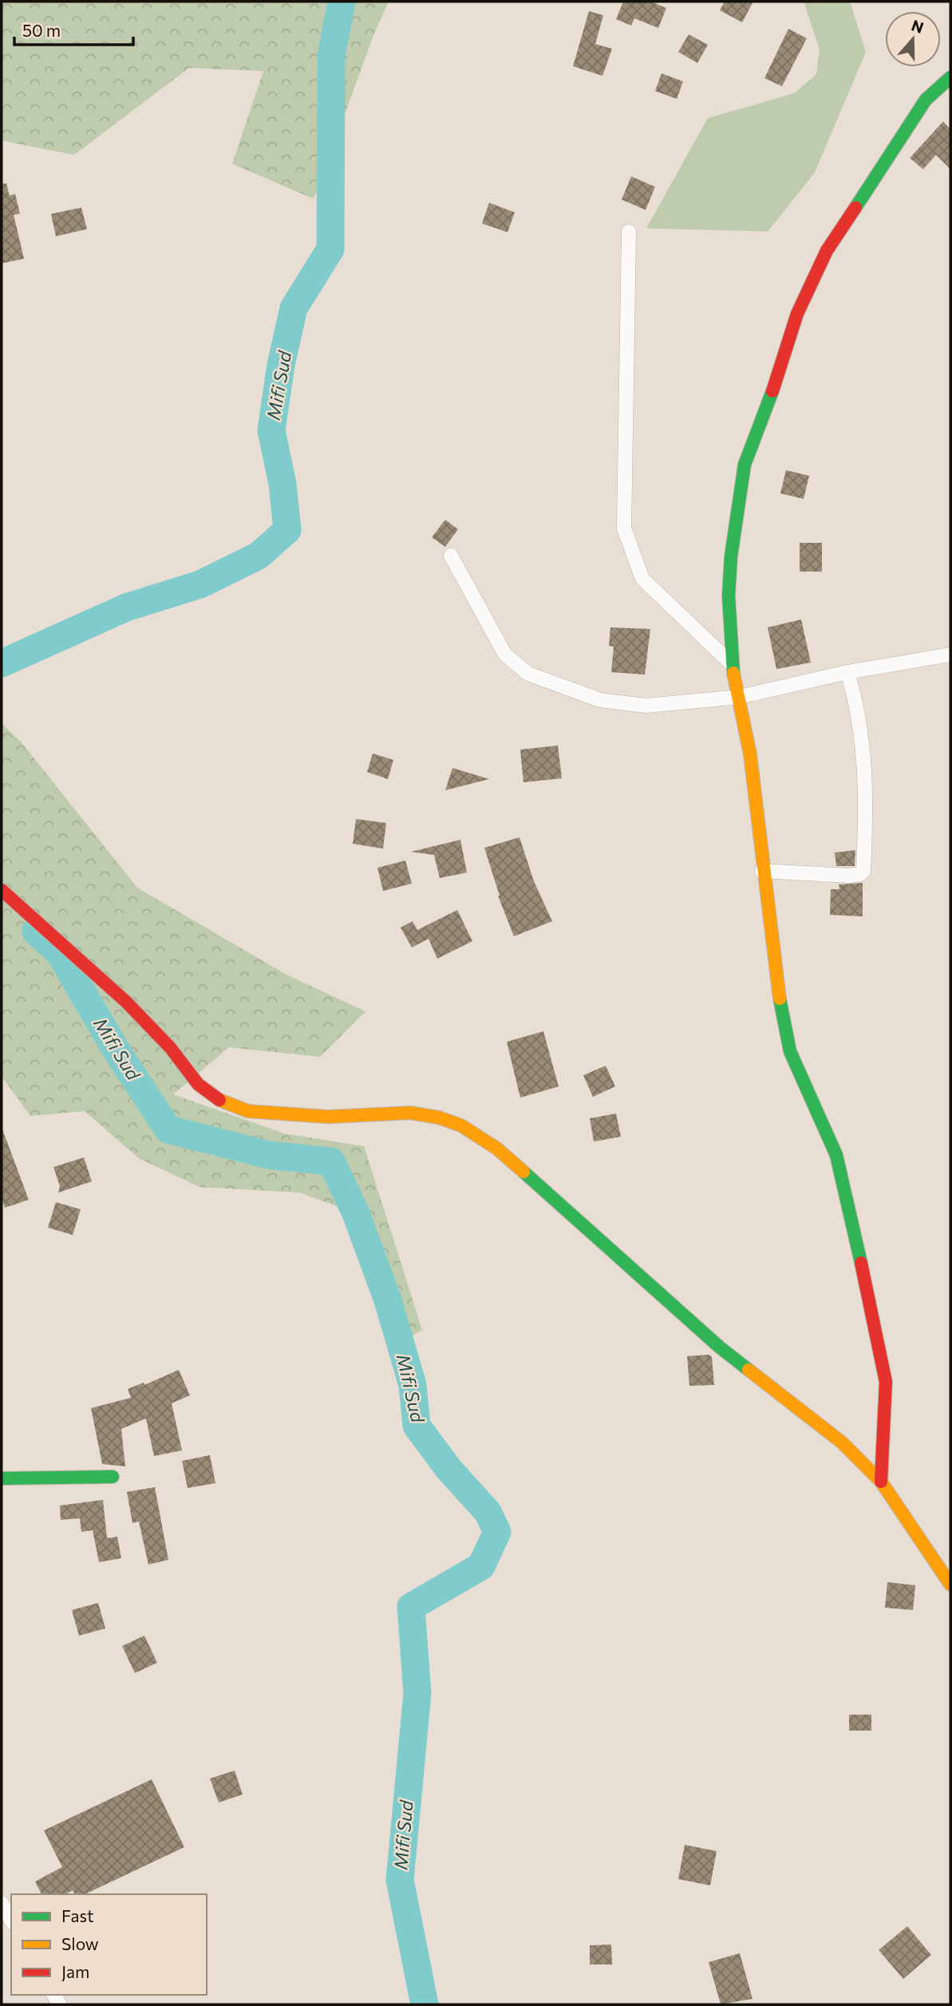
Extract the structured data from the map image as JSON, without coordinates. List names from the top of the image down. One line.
{"water":["Mifi Sud"],"legend":["Fast","Slow","Jam"],"scale_bar":"50 m","north":"top"}
